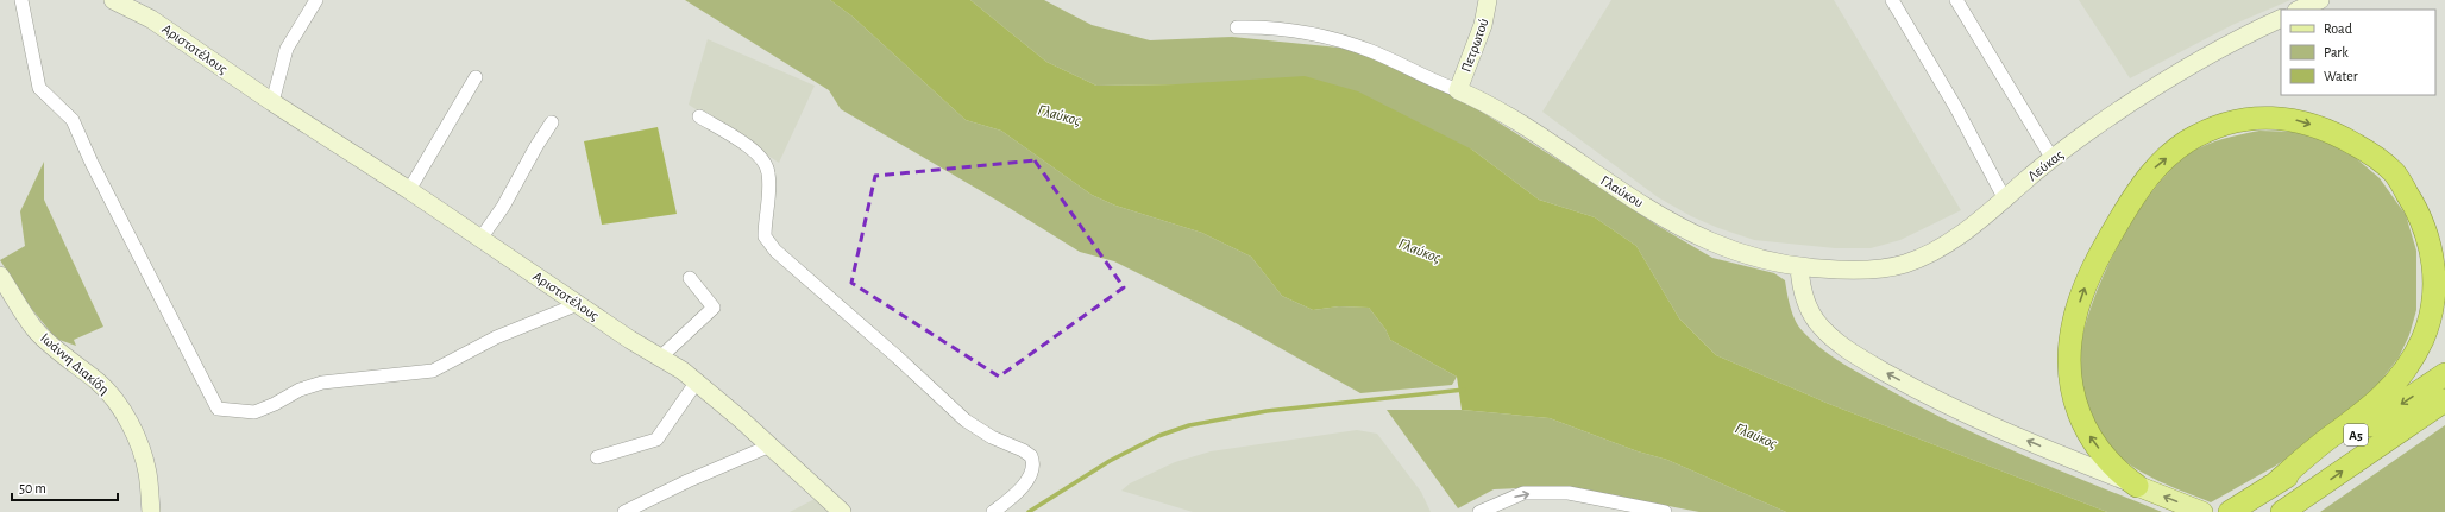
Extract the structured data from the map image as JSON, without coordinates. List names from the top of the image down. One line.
{"streets":{"highway":["Α5"],"street":["Πετρωτού","Αριστοτέλους","Λεύκας","Γλαύκου","Ιωάννη Διακίδη"]},"crossings":[["Πετρωτού","Γλαύκου"],["Λεύκας","Γλαύκου"]],"water":["Γλαύκος"],"legend":["Road","Park","Water"],"scale_bar":"50 m"}
